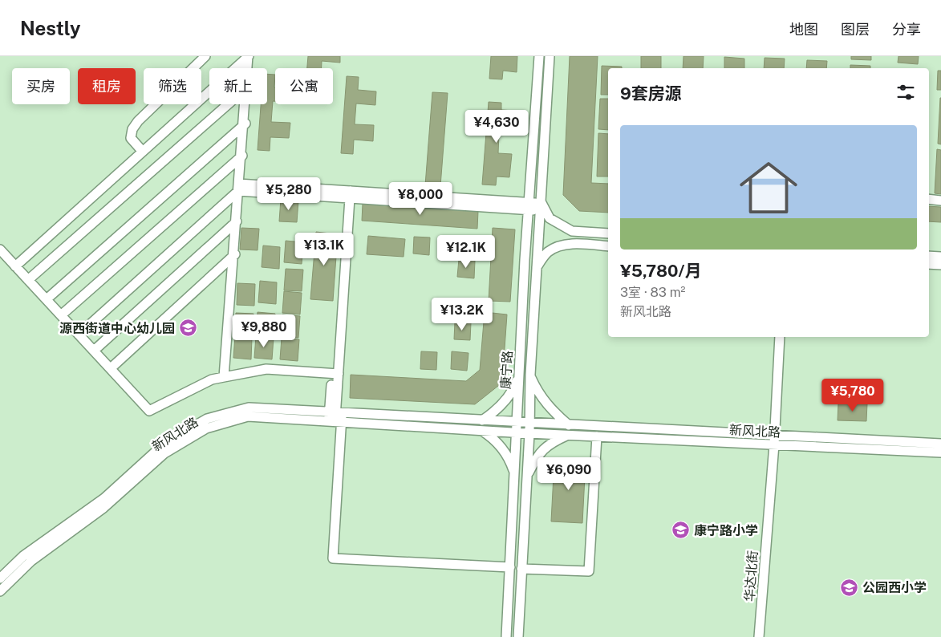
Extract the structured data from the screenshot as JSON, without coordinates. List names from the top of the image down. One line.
{"streets":{"street":["康宁路","新风北路","华达北街"]},"crossings":[["康宁路","新风北路"],["新风北路","华达北街"]],"places":{"school or university":["源西街道中心幼儿园","康宁路小学","公园西小学"]},"page":{"header":"Nestly","nav":["地图","图层","分享"],"chip":["买房","租房","筛选","新上","公寓"],"heading":"9套房源","price":["¥4,630","¥5,280","¥8,000","¥13.1K","¥12.1K","¥13.2K","¥9,880","¥5,780","¥6,090"],"list":[{"name":"¥5,780/月","note":"3室 · 83 m² · 新风北路"}]}}
